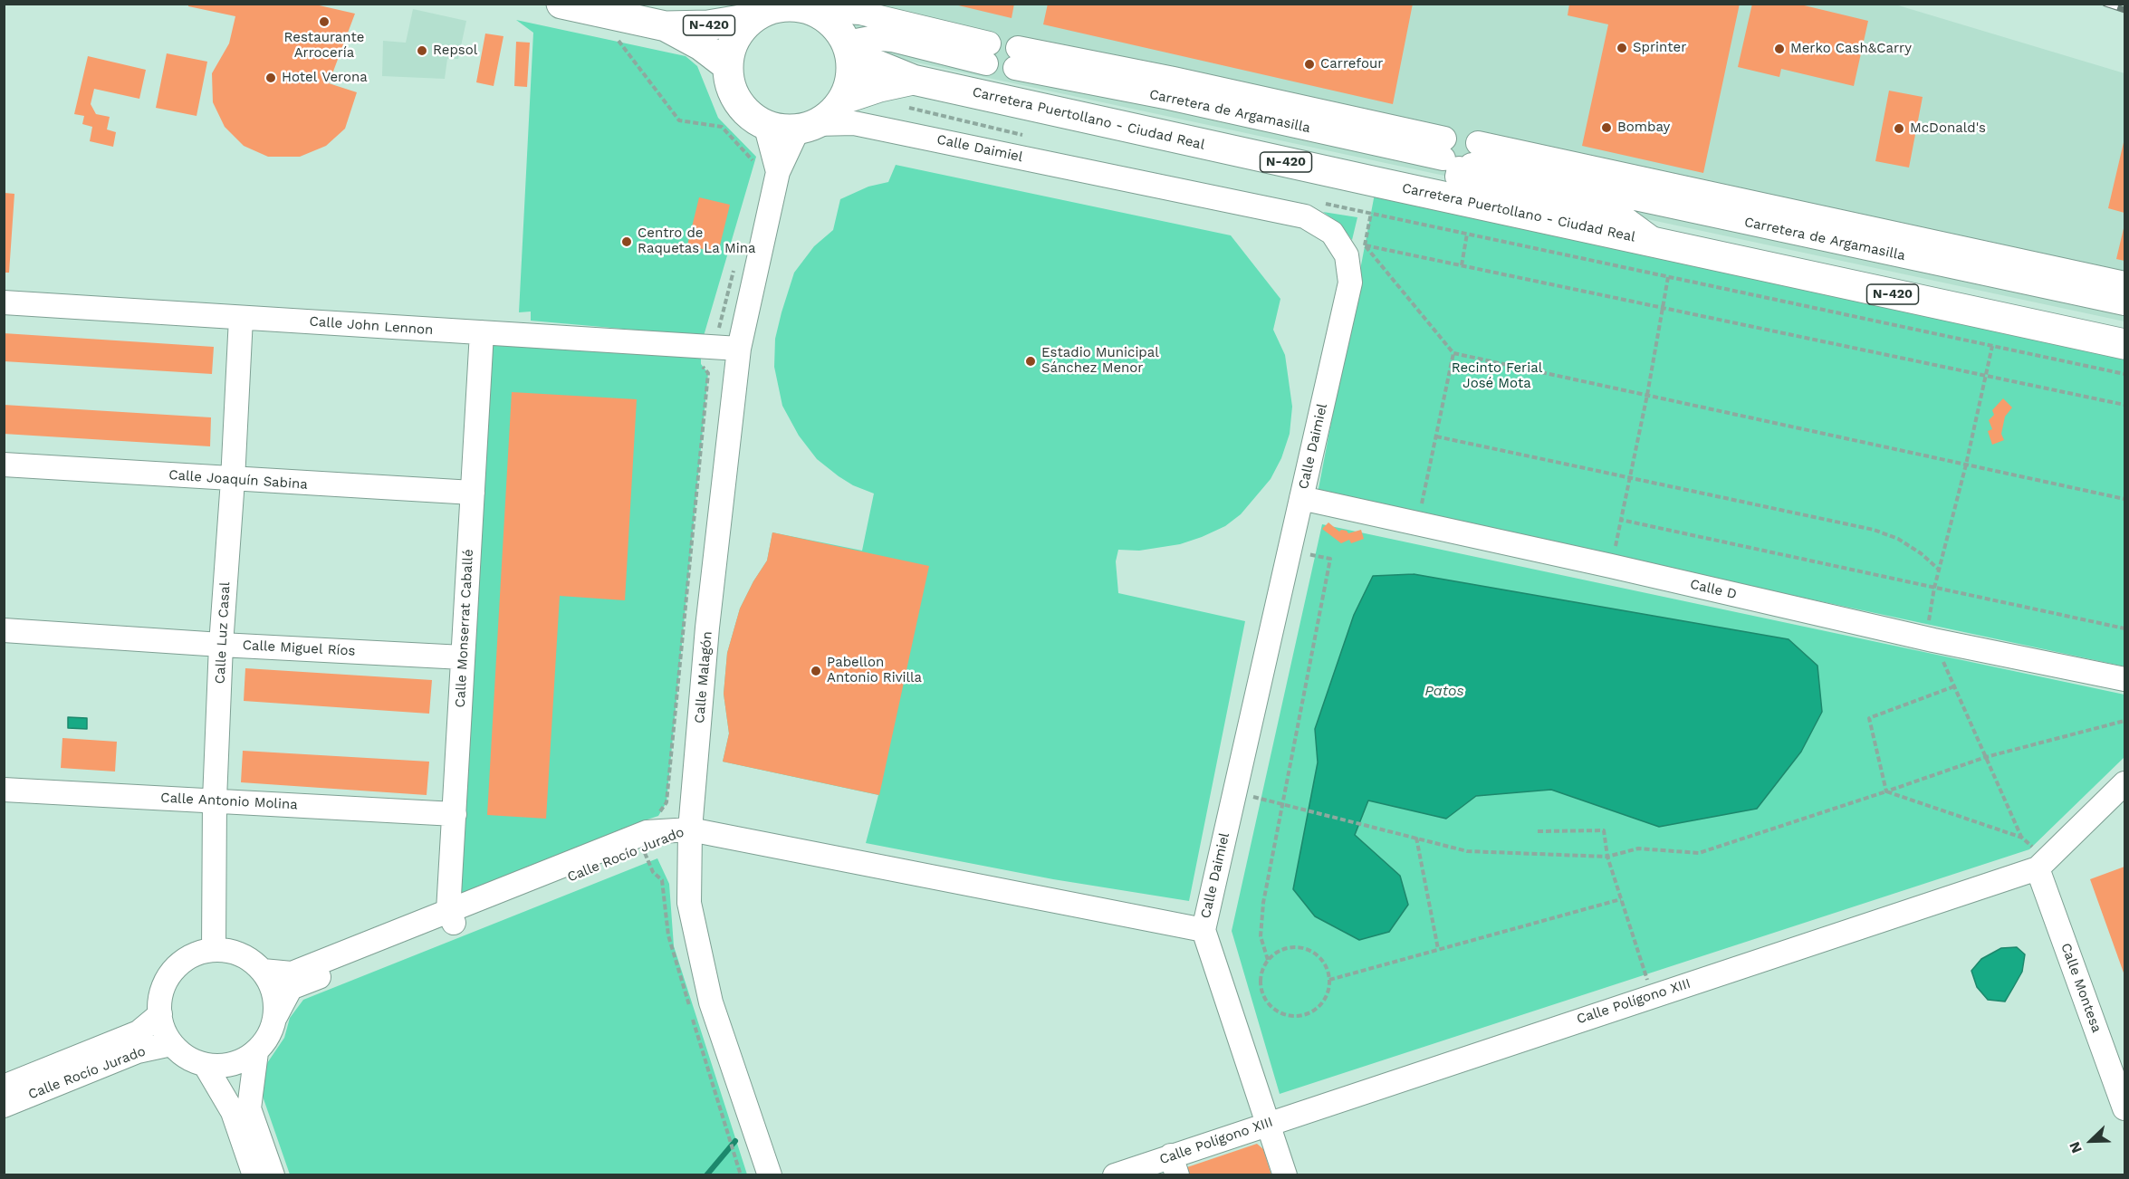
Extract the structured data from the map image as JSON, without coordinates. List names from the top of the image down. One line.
{"streets":{"highway":["N-420","Carretera Puertollano - Ciudad Real"],"street":["Carretera de Argamasilla","Calle Daimiel","Calle John Lennon","Calle Joaquín Sabina","Calle D","Calle Monserrat Caballé","Calle Luz Casal","Calle Miguel Ríos","Calle Malagón","Calle Antonio Molina","Calle Rocío Jurado","Calle Montesa","Calle Polígono XIII"]},"crossings":[["N-420","Carretera Puertollano - Ciudad Real"],["N-420","Calle Daimiel"],["N-420","Calle Malagón"],["Carretera de Argamasilla","Carretera Puertollano - Ciudad Real"],["Carretera Puertollano - Ciudad Real","Calle Daimiel"],["Carretera Puertollano - Ciudad Real","Calle Malagón"],["Calle Daimiel","Calle D"],["Calle Daimiel","Calle Malagón"],["Calle Daimiel","Calle Polígono XIII"],["Calle John Lennon","Calle Monserrat Caballé"],["Calle John Lennon","Calle Luz Casal"],["Calle John Lennon","Calle Malagón"],["Calle Joaquín Sabina","Calle Monserrat Caballé"],["Calle Joaquín Sabina","Calle Luz Casal"],["Calle Monserrat Caballé","Calle Miguel Ríos"],["Calle Monserrat Caballé","Calle Antonio Molina"],["Calle Monserrat Caballé","Calle Rocío Jurado"],["Calle Luz Casal","Calle Miguel Ríos"],["Calle Luz Casal","Calle Antonio Molina"],["Calle Luz Casal","Calle Rocío Jurado"],["Calle Malagón","Calle Rocío Jurado"],["Calle Montesa","Calle Polígono XIII"]],"water":["Patos"],"parks":["Recinto Ferial José Mota"],"places":["Restaurante Arrocería","Sprinter","Merko Cash&Carry","Repsol","Carrefour","Hotel Verona","Bombay","McDonald's","Centro de Raquetas La Mina","Estadio Municipal Sánchez Menor","Pabellon Antonio Rivilla"],"north":"bottom left"}
